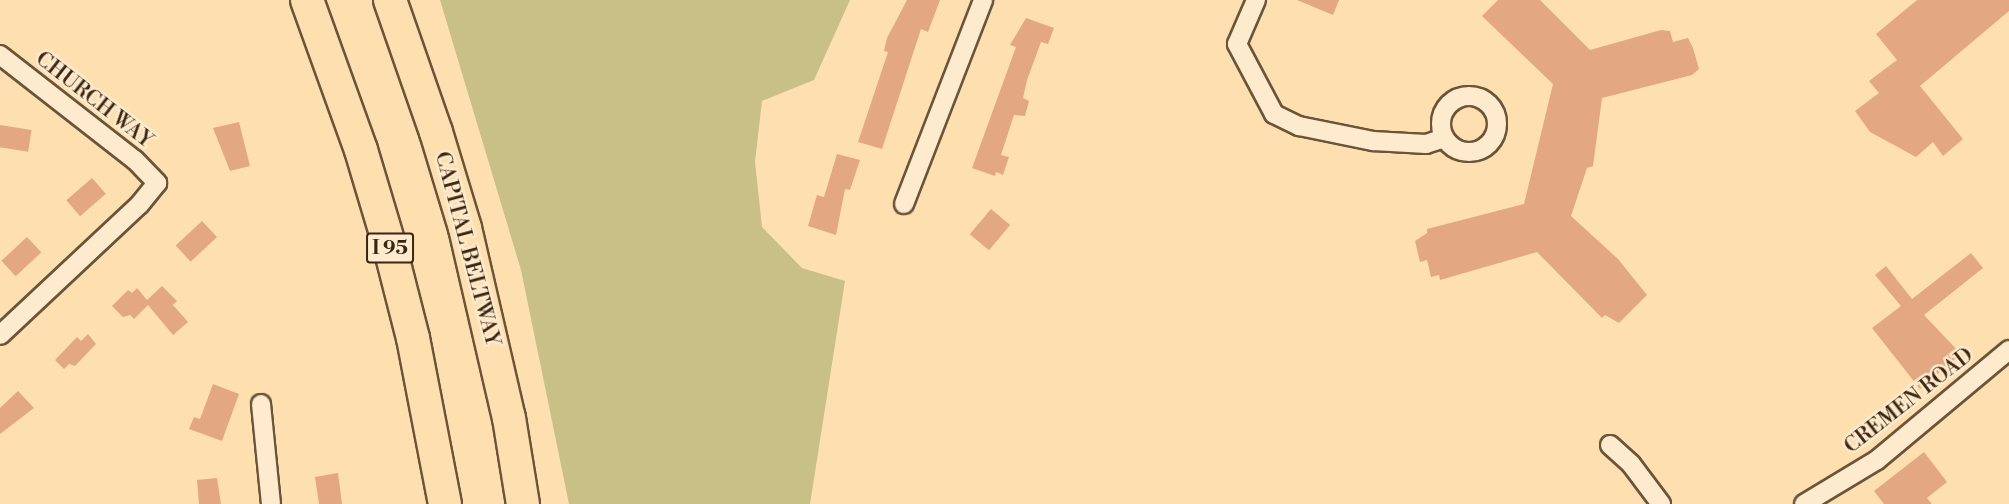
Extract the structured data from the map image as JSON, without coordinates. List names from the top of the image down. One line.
{"streets":{"highway":["I 95","CAPITAL BELTWAY"],"street":["CHURCH WAY","CREMEN ROAD"]}}
